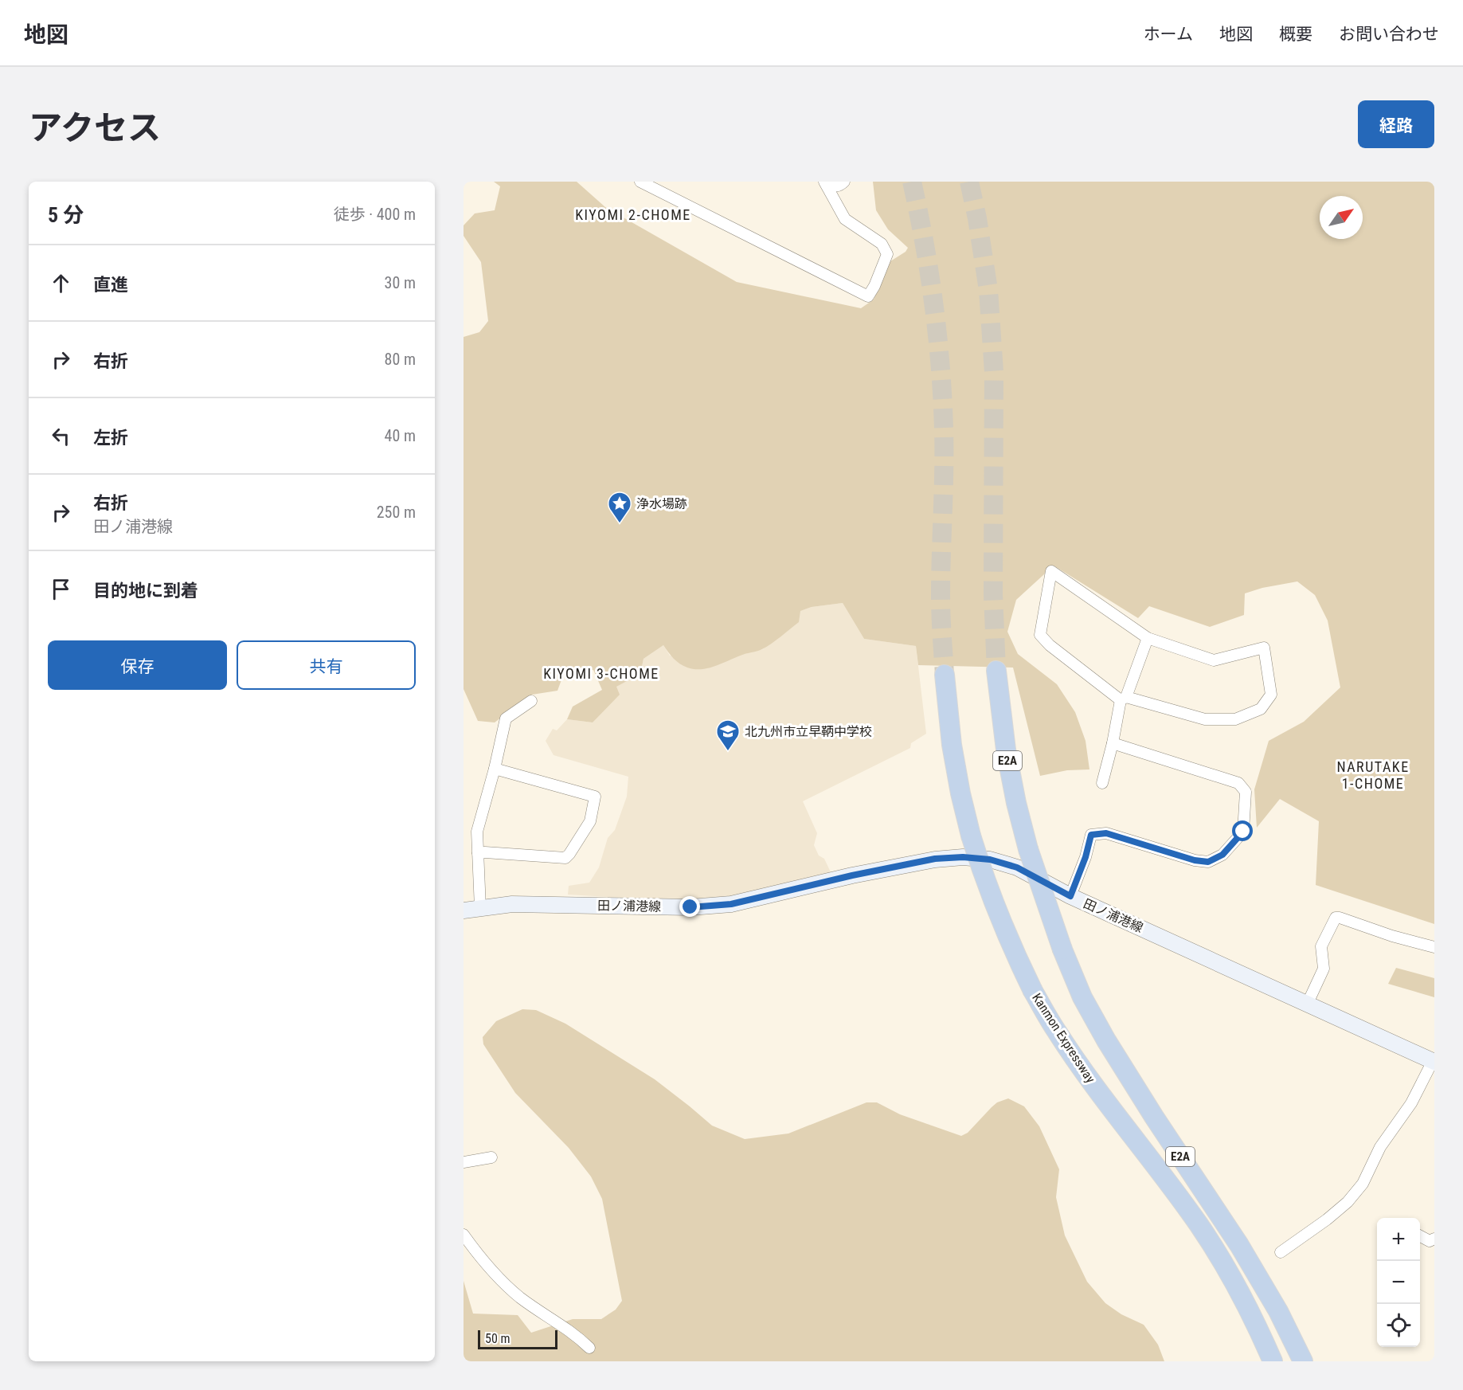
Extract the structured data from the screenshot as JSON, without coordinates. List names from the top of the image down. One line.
{"streets":{"highway":["E2A","Kanmon Expressway"],"main road":["田ノ浦港線"]},"districts":["KIYOMI 2-CHOME","KIYOMI 3-CHOME","NARUTAKE 1-CHOME"],"places":{"place":["浄水場跡"],"school or university":["北九州市立早鞆中学校"]},"scale_bar":"50 m","north":"top right","page":{"header":"地図","nav":["ホーム","地図","概要","お問い合わせ"],"title":"アクセス","buttons":["経路",["保存","共有"]],"heading":["5 分","徒歩 · 400 m"],"list":[["直進","30 m"],["右折","80 m"],["左折","40 m"],["右折","田ノ浦港線","250 m"],"目的地に到着"],"map_buttons":["+","−"],"scale":"50 m"}}
